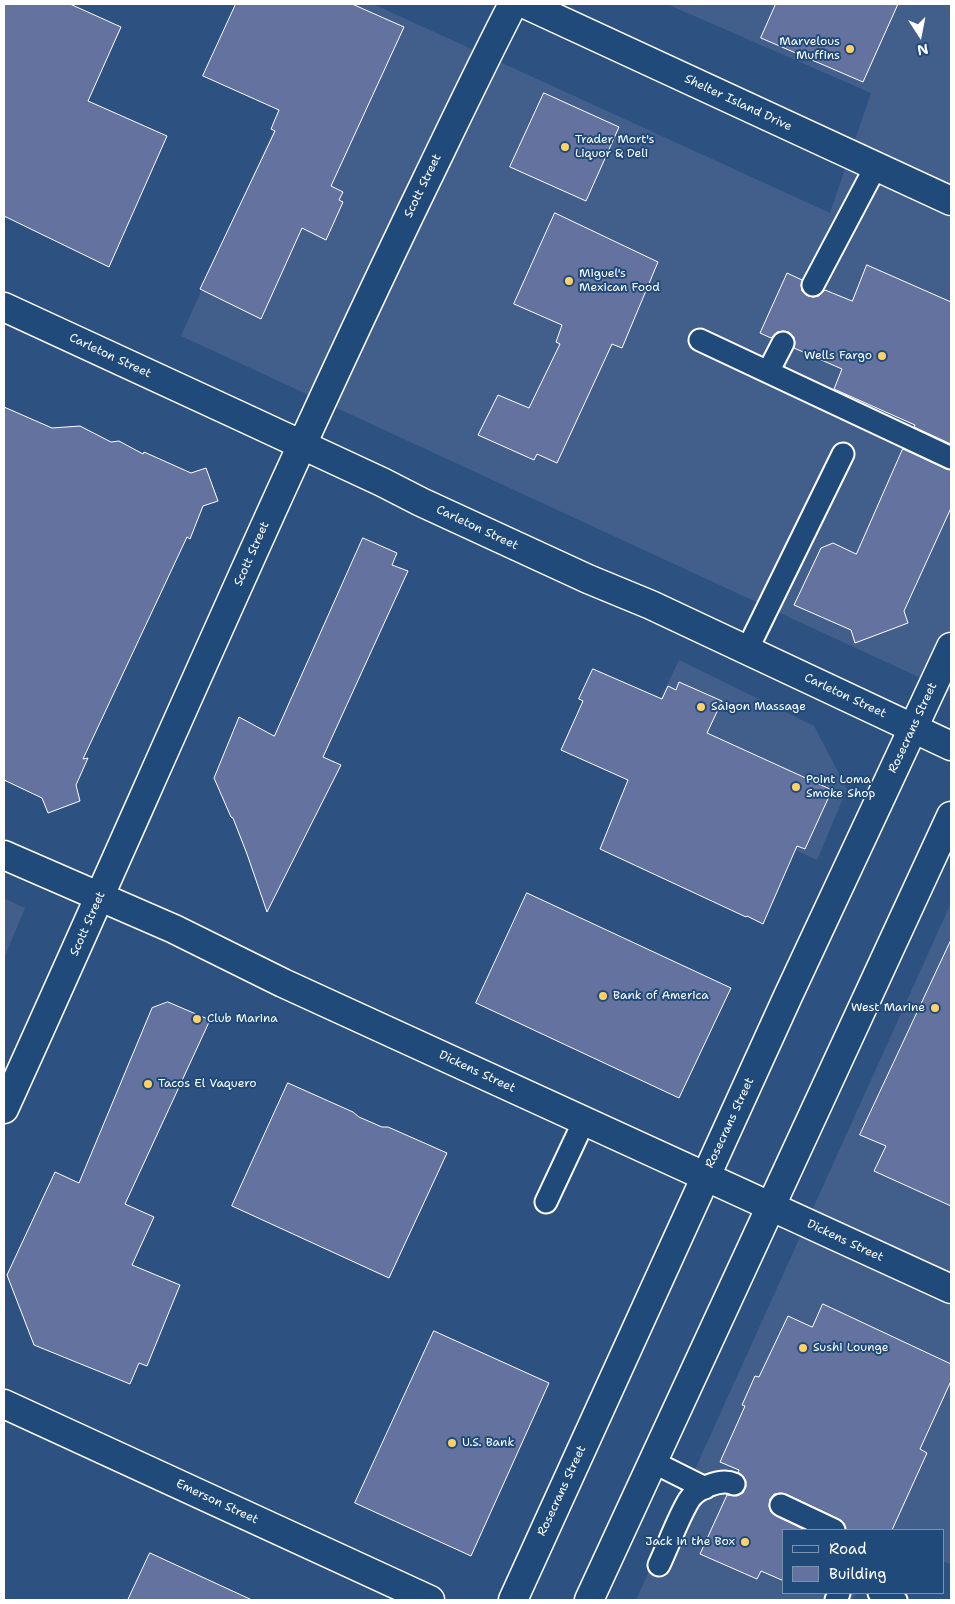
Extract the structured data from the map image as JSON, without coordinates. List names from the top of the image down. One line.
{"streets":{"main road":["Shelter Island Drive","Scott Street","Carleton Street","Rosecrans Street","Dickens Street","Emerson Street"]},"crossings":[["Scott Street","Carleton Street"],["Scott Street","Dickens Street"],["Carleton Street","Rosecrans Street"],["Rosecrans Street","Dickens Street"]],"places":["Marvelous Muffins","Trader Mort's Liquor & Deli","Miguel's Mexican Food","Wells Fargo","Saigon Massage","Point Loma Smoke Shop","Bank of America","West Marine","Club Marina","Tacos El Vaquero","Sushi Lounge","U.S. Bank","Jack in the Box"],"legend":["Road","Building"],"north":"bottom"}
